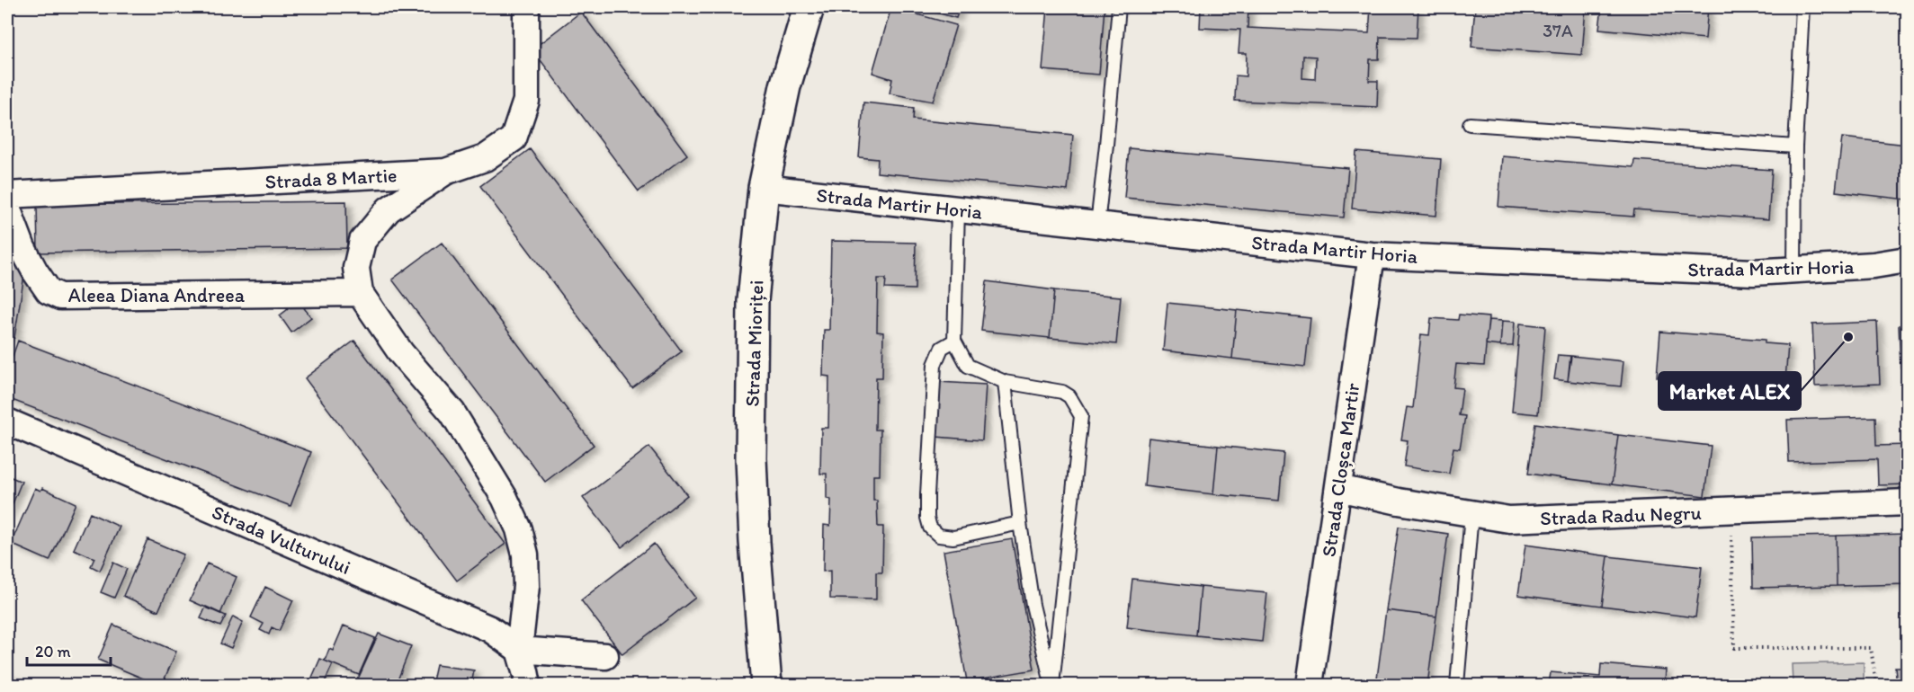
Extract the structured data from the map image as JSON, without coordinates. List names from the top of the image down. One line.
{"streets":{"main road":["Strada Mioriței"],"street":["Strada 8 Martie","Strada Martir Horia","Aleea Diana Andreea","Strada Cloșca Martir","Strada Radu Negru","Strada Vulturului"]},"crossings":[["Strada Martir Horia","Strada Mioriței"],["Strada Martir Horia","Strada Cloșca Martir"],["Strada Cloșca Martir","Strada Radu Negru"]],"places":["Market ALEX"],"house_numbers":["37A"],"scale_bar":"20 m"}
